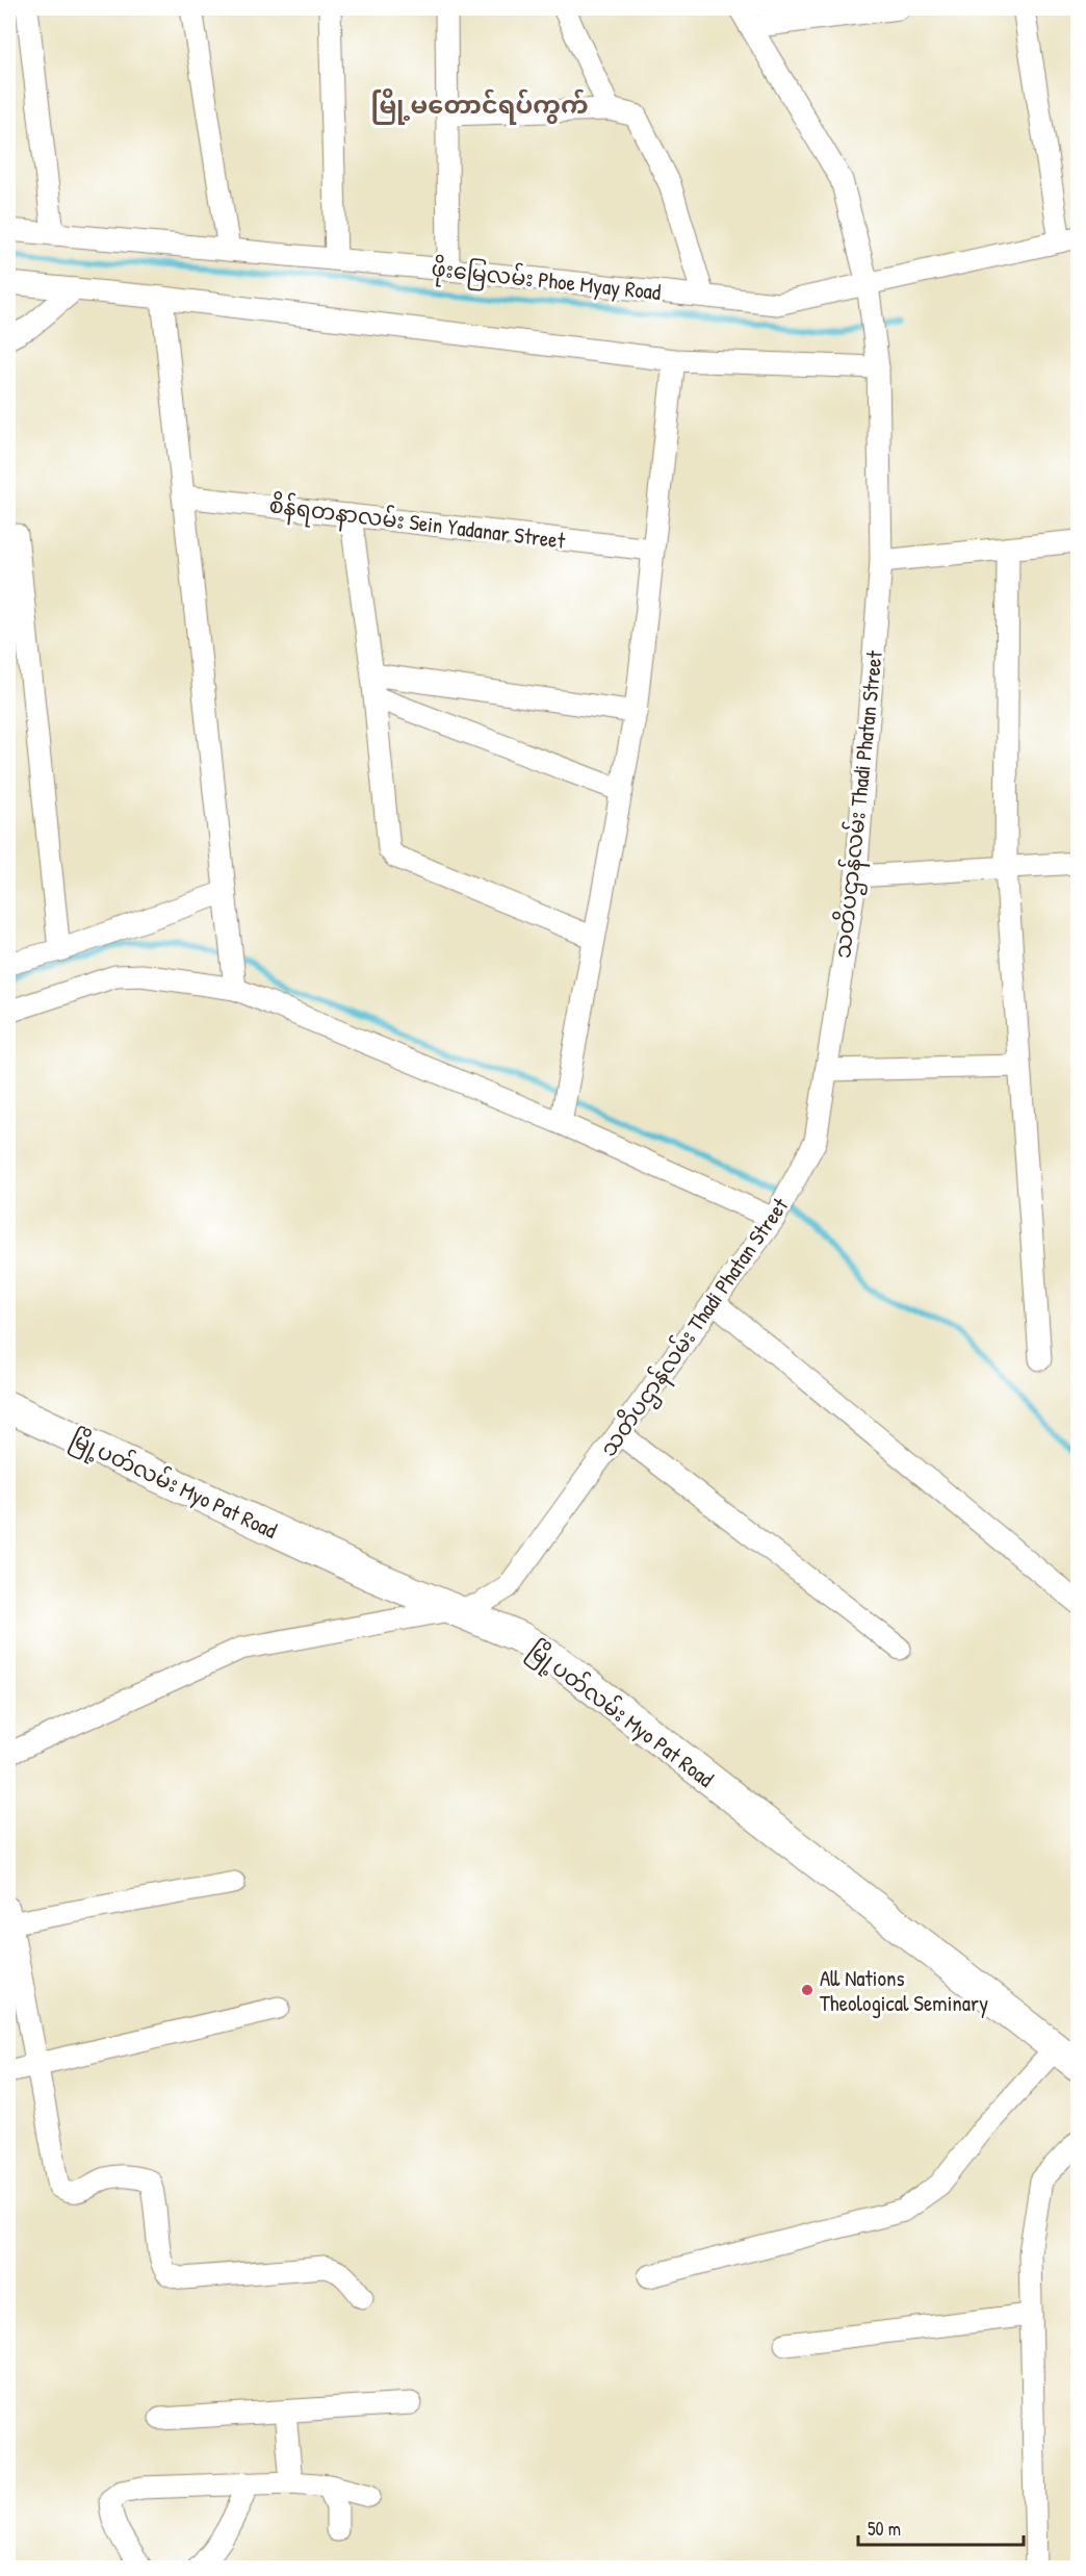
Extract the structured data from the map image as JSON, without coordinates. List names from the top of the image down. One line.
{"streets":{"main road":["မြို့ပတ်လမ်း Myo Pat Road"],"street":["ဖိုးမြေလမ်း Phoe Myay Road","စိန်ရတနာလမ်း Sein Yadanar Street","သတိပဌာန်လမ်း Thadi Phatan Street"]},"crossings":[["ဖိုးမြေလမ်း Phoe Myay Road","သတိပဌာန်လမ်း Thadi Phatan Street"],["သတိပဌာန်လမ်း Thadi Phatan Street","မြို့ပတ်လမ်း Myo Pat Road"]],"districts":["မြို့မတောင်ရပ်ကွက်"],"places":["All Nations Theological Seminary"],"scale_bar":"50 m"}
